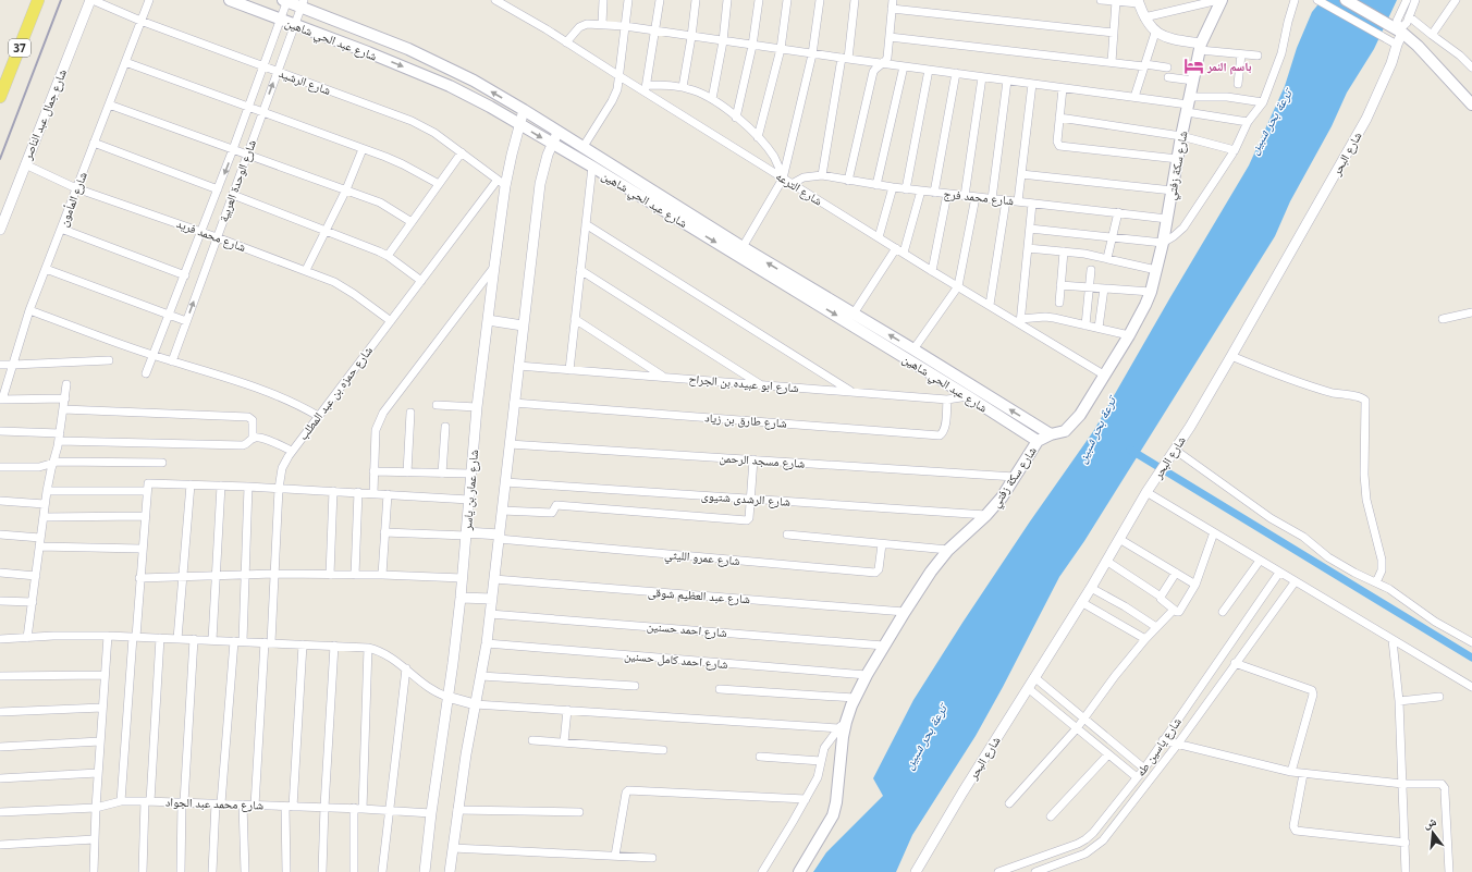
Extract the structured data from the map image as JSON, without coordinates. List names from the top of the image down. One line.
{"streets":{"main road":["شارع عبد الحي شاهين","37","شارع سكة زفتي"],"street":["شارع الرشيد","شارع جمال عبد الناصر","شارع البحر","شارع الوحدة العربية","شارع الترعه","شارع محمد فرج","شارع المأمون","شارع محمد فريد","شارع ابو عبيده بن الجراح","شارع حمزه بن عبد المطلب","شارع طارق بن زياد","شارع مسجد الرحمن","شارع عمار بن ياسر","شارع الرشدى شتيوى","شارع عمرو الليثي","شارع عبد العظيم شوقى","شارع احمد حسنين","شارع احمد كامل حسنين","شارع ياسين طه","شارع محمد عبد الجواد"]},"crossings":[["شارع عبد الحي شاهين","شارع سكة زفتي"],["شارع عبد الحي شاهين","شارع الوحدة العربية"],["شارع عبد الحي شاهين","شارع ابو عبيده بن الجراح"],["شارع عبد الحي شاهين","شارع عمار بن ياسر"],["شارع الرشيد","شارع جمال عبد الناصر"],["شارع الرشيد","شارع الوحدة العربية"],["شارع الرشيد","شارع المأمون"],["شارع الرشيد","شارع حمزه بن عبد المطلب"],["شارع الرشيد","شارع عمار بن ياسر"],["شارع جمال عبد الناصر","شارع محمد فريد"],["شارع سكة زفتي","شارع الترعه"],["شارع سكة زفتي","شارع محمد فرج"],["شارع سكة زفتي","شارع مسجد الرحمن"],["شارع سكة زفتي","شارع الرشدى شتيوى"],["شارع سكة زفتي","شارع عبد العظيم شوقى"],["شارع سكة زفتي","شارع احمد حسنين"],["شارع سكة زفتي","شارع احمد كامل حسنين"],["شارع الوحدة العربية","شارع محمد فريد"],["شارع الترعه","شارع محمد فرج"],["شارع المأمون","شارع محمد فريد"],["شارع محمد فريد","شارع حمزه بن عبد المطلب"],["شارع ابو عبيده بن الجراح","شارع طارق بن زياد"],["شارع حمزه بن عبد المطلب","شارع عمار بن ياسر"],["شارع حمزه بن عبد المطلب","شارع محمد عبد الجواد"],["شارع عمار بن ياسر","شارع محمد عبد الجواد"]],"water":["ترعة بحر شبين"],"places":{"hotel":["باسم النمر"]},"north":"top"}
